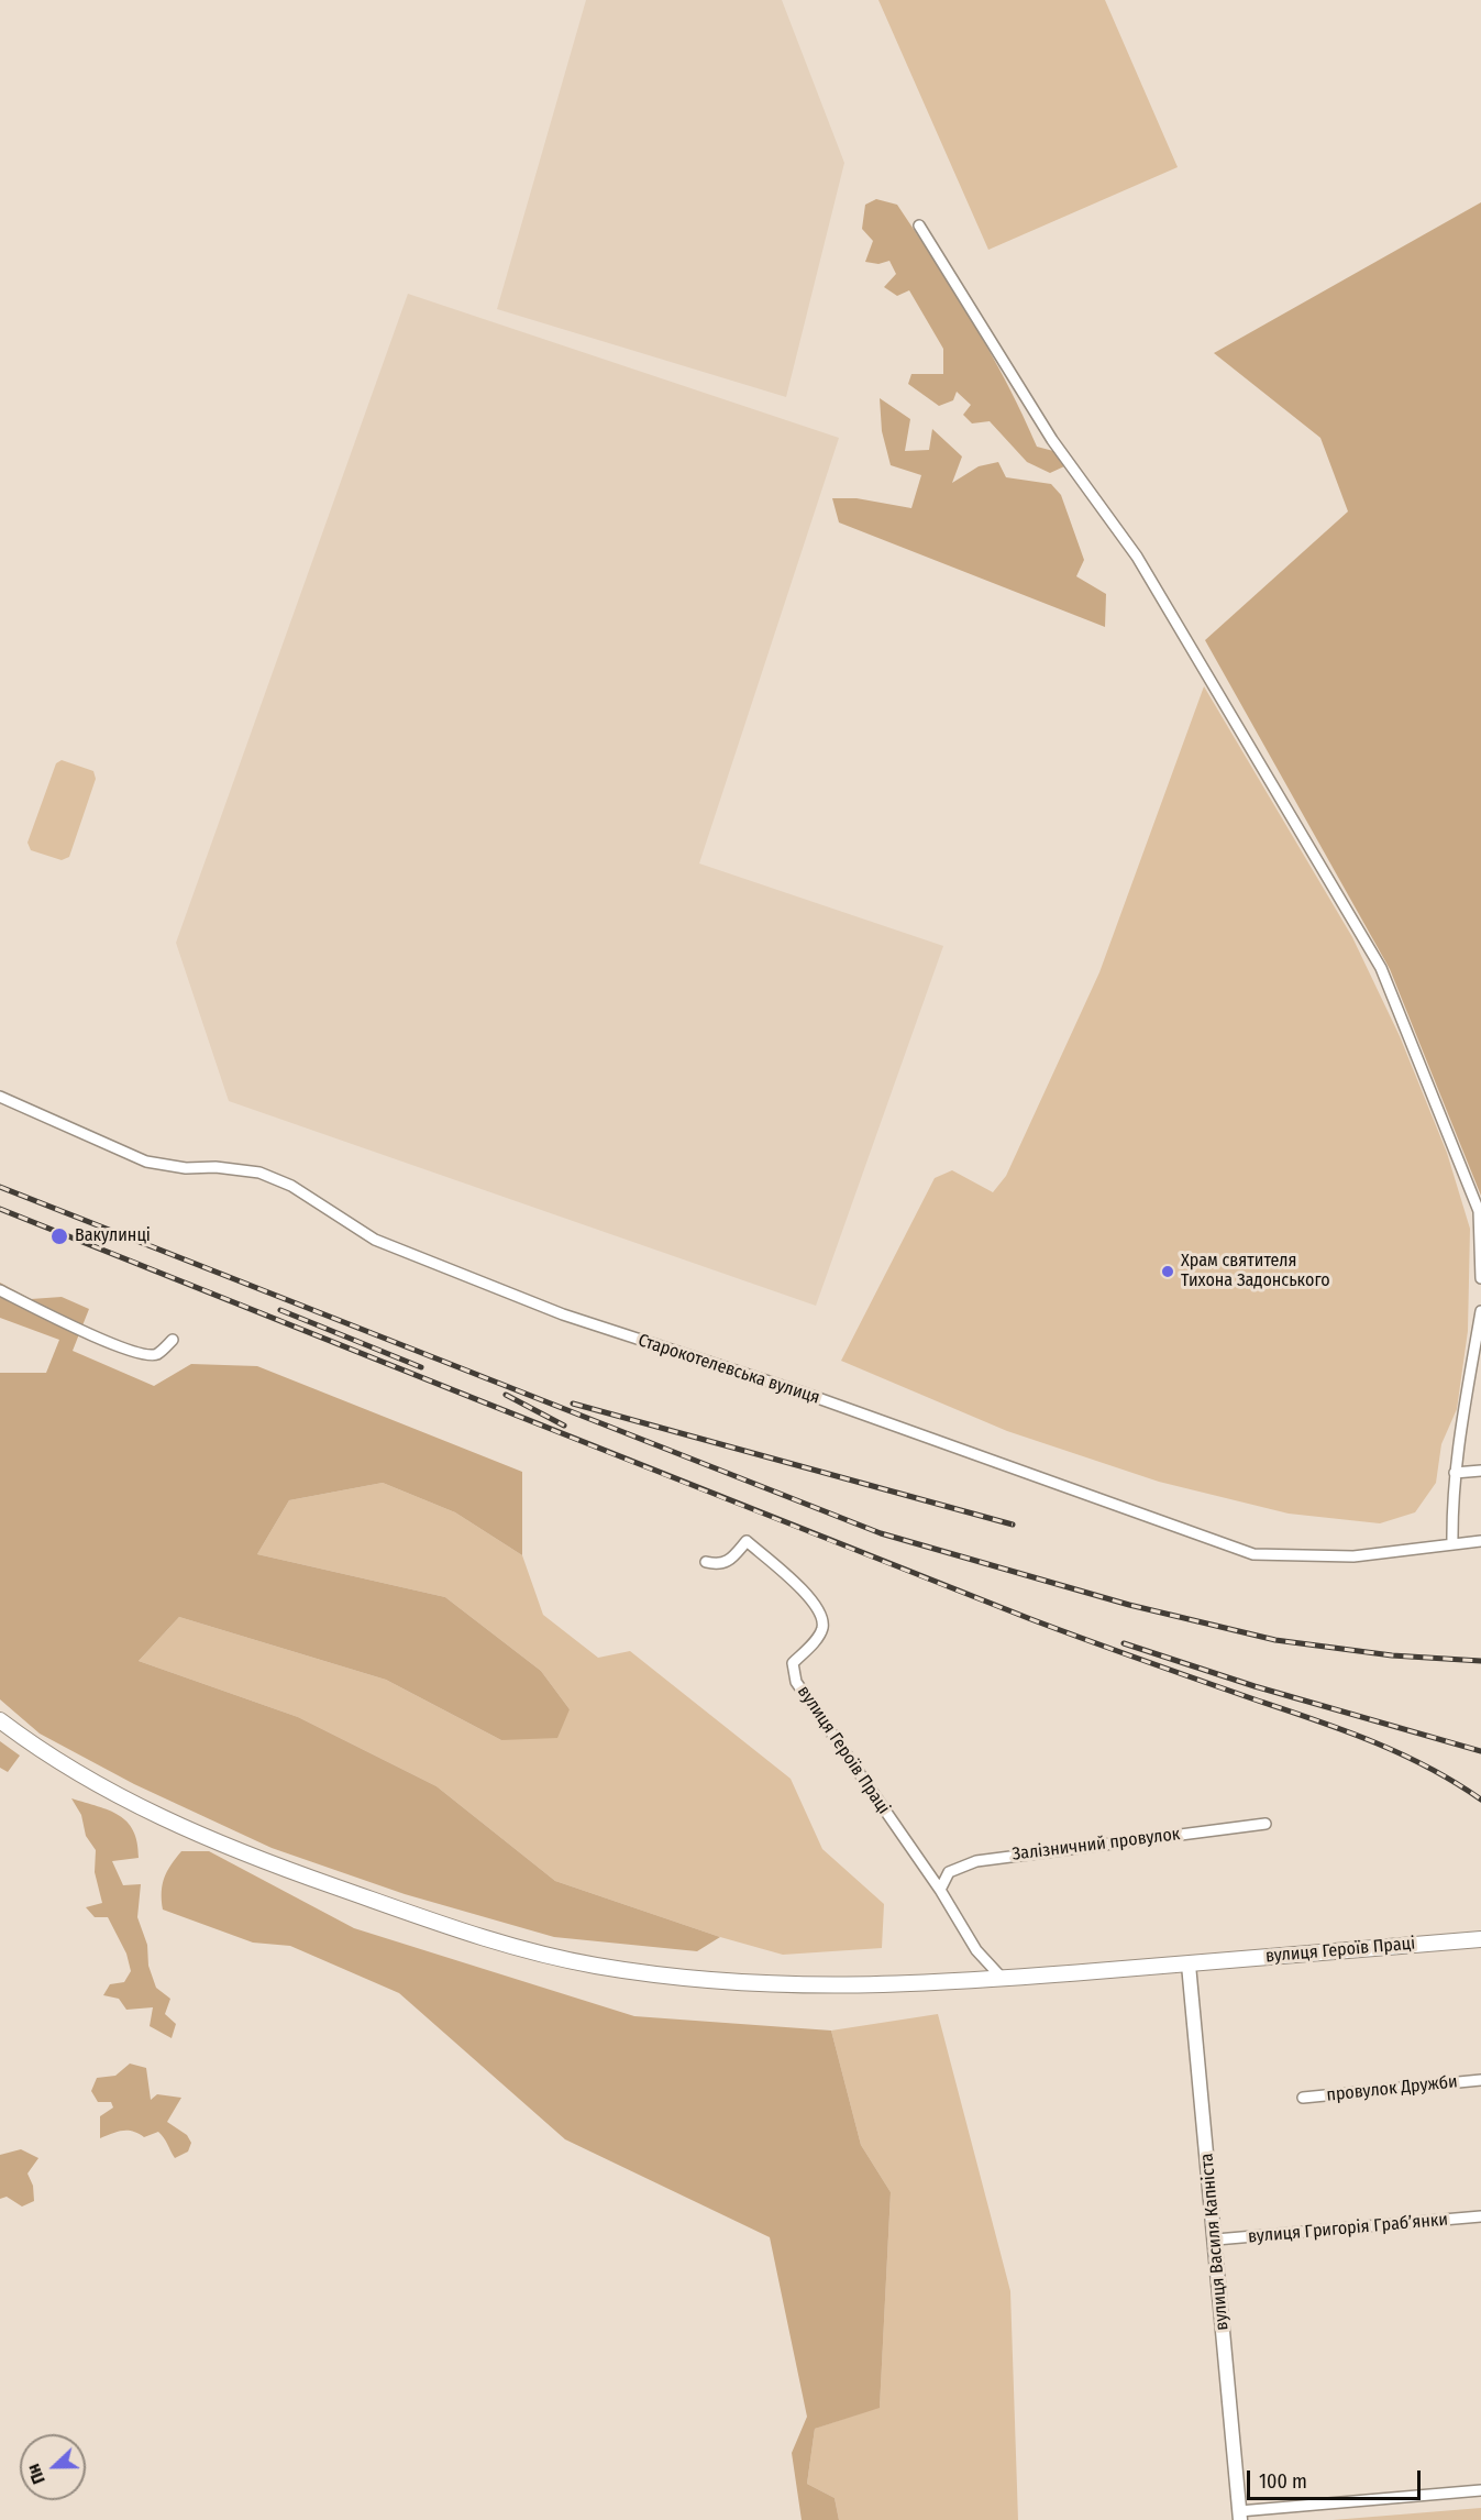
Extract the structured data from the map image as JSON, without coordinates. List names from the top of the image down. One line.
{"streets":{"main road":["вулиця Героїв Праці"],"street":["Старокотелевська вулиця","Залізничний провулок","провулок Дружби","вулиця Григорія Грабʼянки","вулиця Василя Капніста"]},"crossings":[["вулиця Героїв Праці","Залізничний провулок"],["вулиця Героїв Праці","вулиця Василя Капніста"],["вулиця Григорія Грабʼянки","вулиця Василя Капніста"]],"places":["Вакулинці","Храм святителя Тихона Задонського"],"scale_bar":"100 m","north":"left"}
